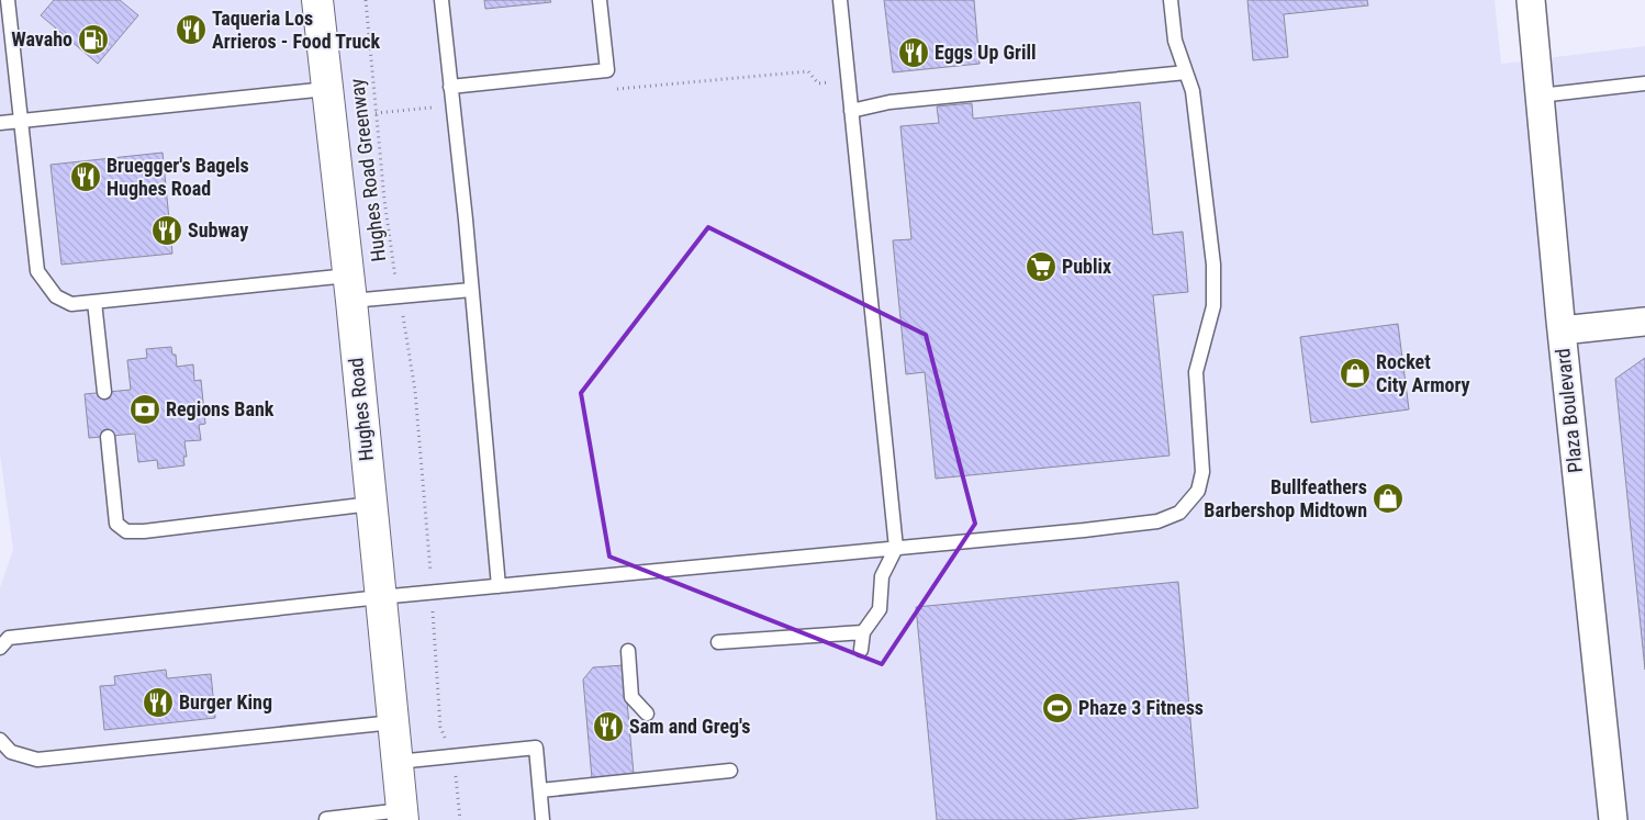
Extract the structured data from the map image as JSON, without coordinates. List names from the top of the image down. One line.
{"streets":{"main road":["Hughes Road"],"street":["Plaza Boulevard"],"path":["Hughes Road Greenway"]},"places":{"restaurant":["Taqueria Los Arrieros - Food Truck","Eggs Up Grill","Bruegger's Bagels Hughes Road","Subway","Burger King","Sam and Greg's"],"fuel station":["Wavaho"],"supermarket":["Publix"],"shop":["Rocket City Armory","Bullfeathers Barbershop Midtown"],"bank":["Regions Bank"],"sports":["Phaze 3 Fitness"]}}
